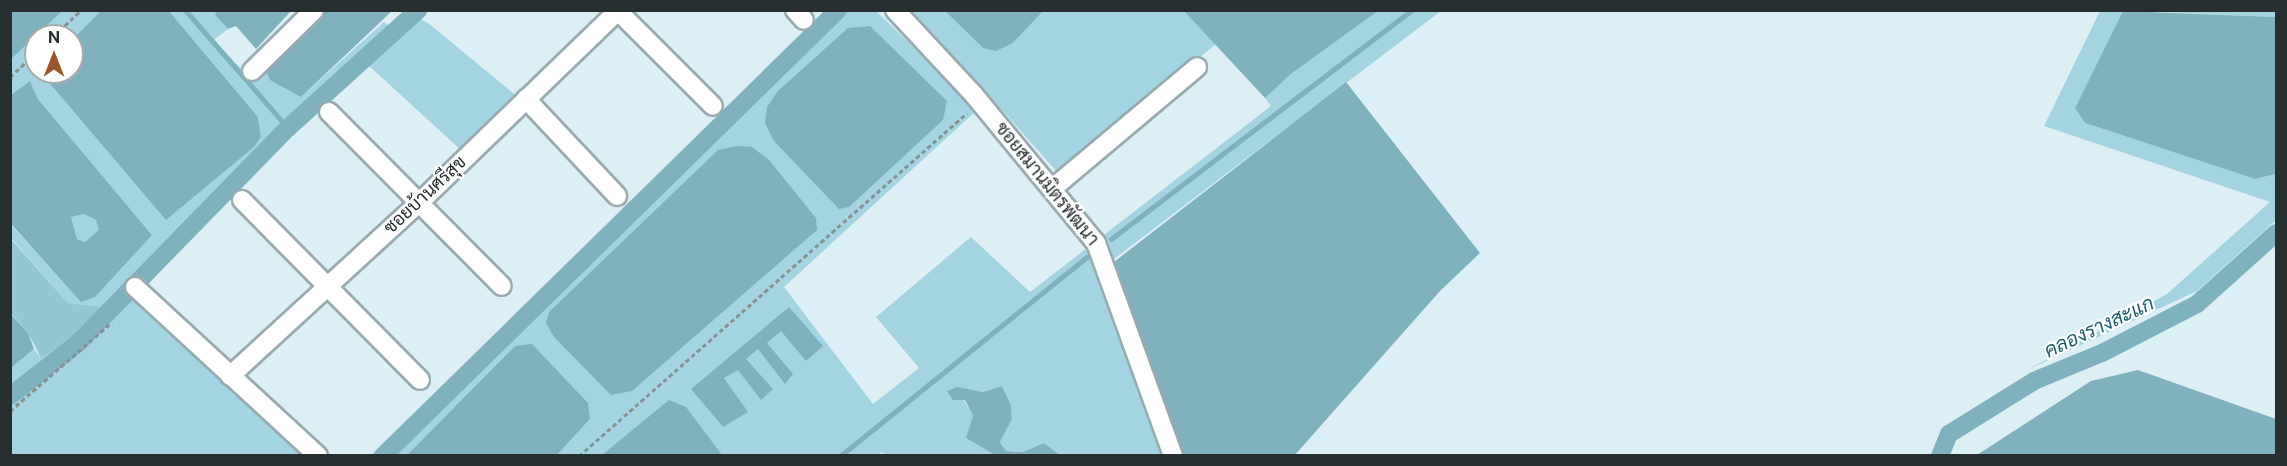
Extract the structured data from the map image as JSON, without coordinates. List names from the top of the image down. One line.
{"streets":{"street":["ซอยสมานมิตรพัฒนา","ซอยบ้านศรีสุข"]},"water":["คลองรางสะแก"],"north":"top"}
